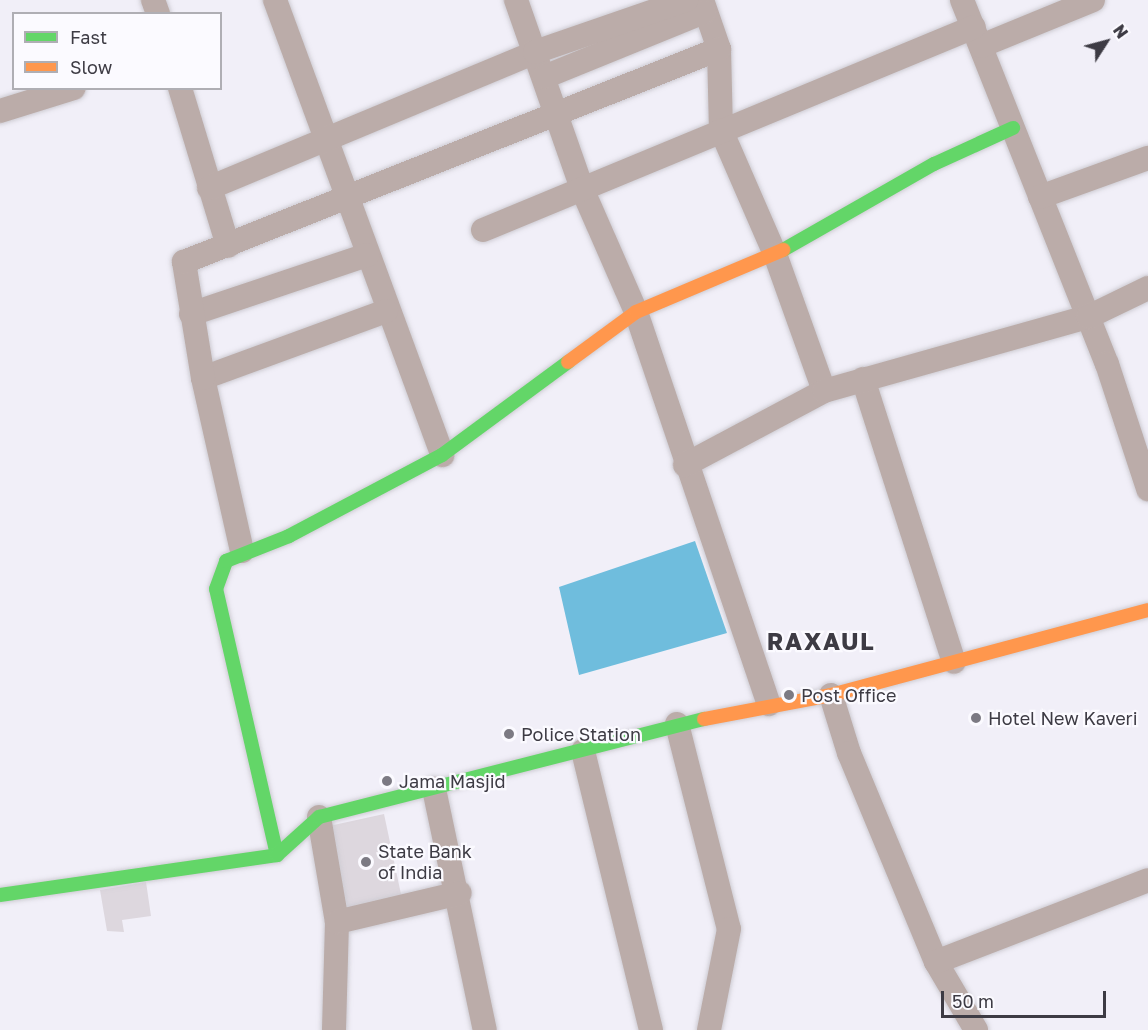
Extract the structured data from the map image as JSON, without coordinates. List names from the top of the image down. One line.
{"districts":["RAXAUL"],"places":["Post Office","Hotel New Kaveri","Police Station","Jama Masjid","State Bank of India"],"legend":["Fast","Slow"],"scale_bar":"50 m","north":"top right"}
